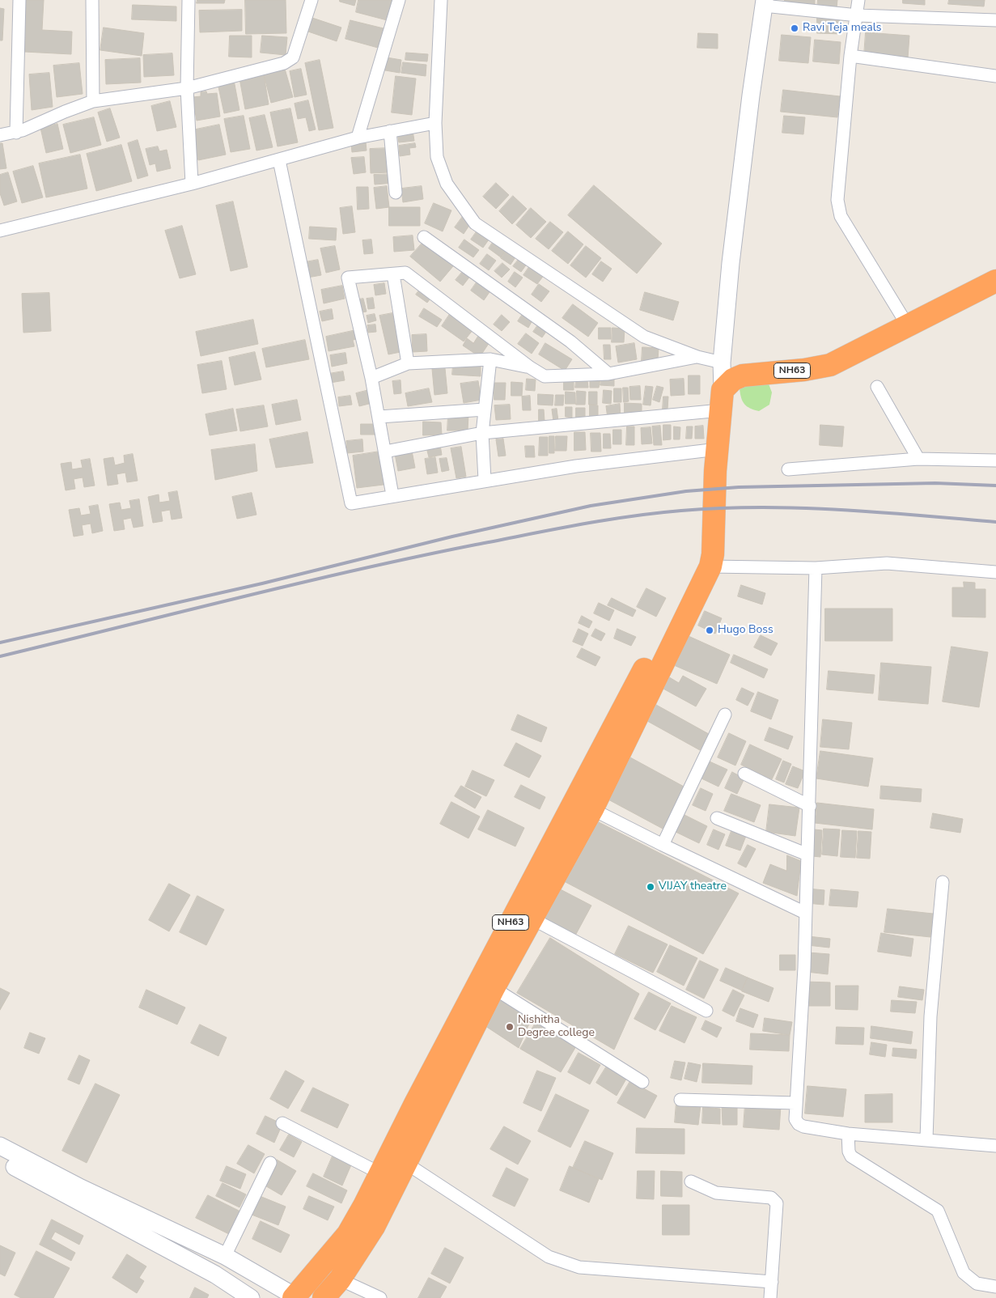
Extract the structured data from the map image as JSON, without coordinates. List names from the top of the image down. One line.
{"streets":{"highway":["NH63"]},"places":["Ravi Teja meals","Hugo Boss","VIJAY theatre","Nishitha Degree college"]}
